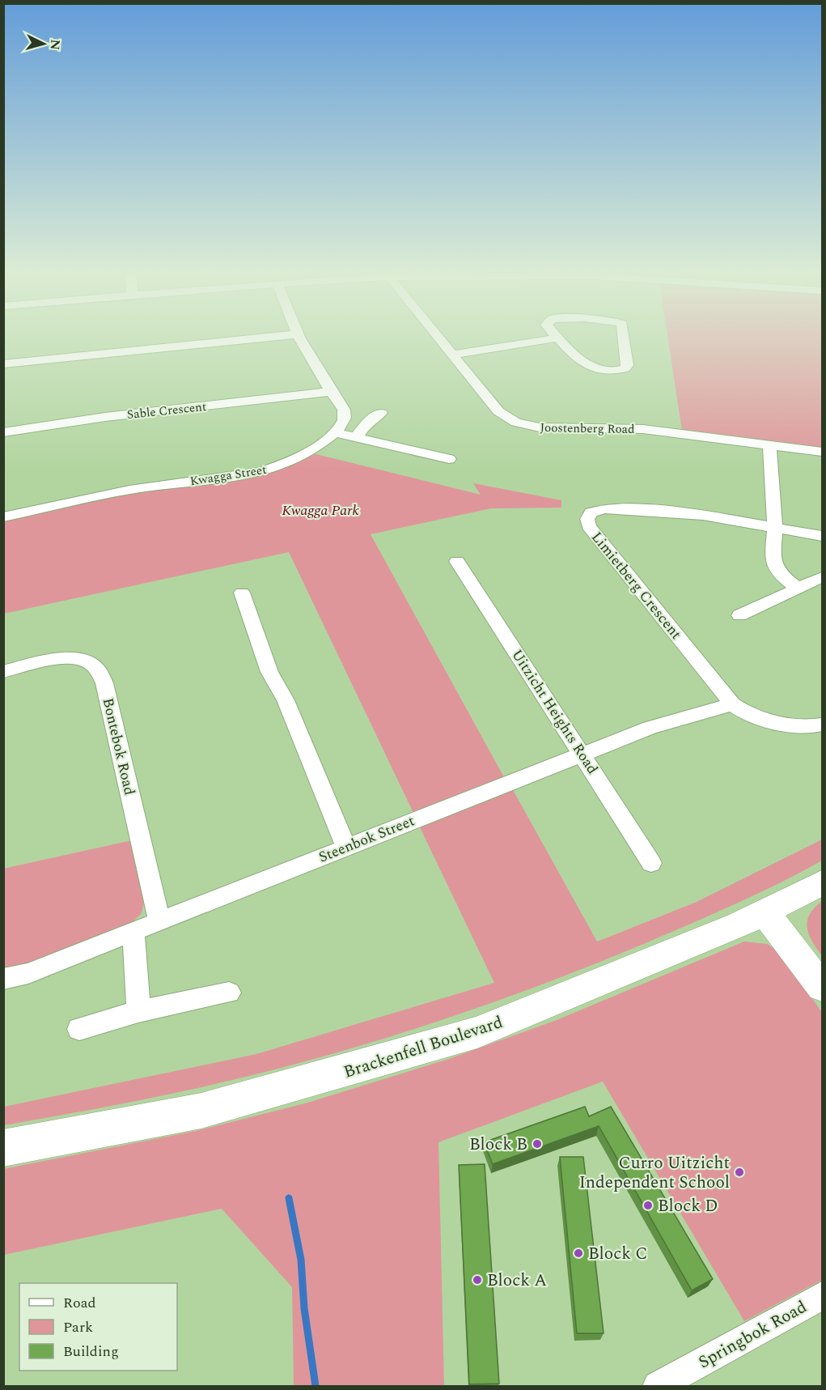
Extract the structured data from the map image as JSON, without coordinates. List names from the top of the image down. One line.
{"streets":{"street":["Sable Crescent","Joostenberg Road","Kwagga Street","Limietberg Crescent","Uitzicht Heights Road","Bontebok Road","Steenbok Street","Brackenfell Boulevard","Springbok Road"]},"crossings":[["Sable Crescent","Kwagga Street"],["Limietberg Crescent","Steenbok Street"],["Uitzicht Heights Road","Steenbok Street"],["Bontebok Road","Steenbok Street"]],"parks":["Kwagga Park"],"places":["Block B","Curro Uitzicht Independent School","Block D","Block C","Block A"],"legend":["Road","Park","Building"],"north":"right"}
